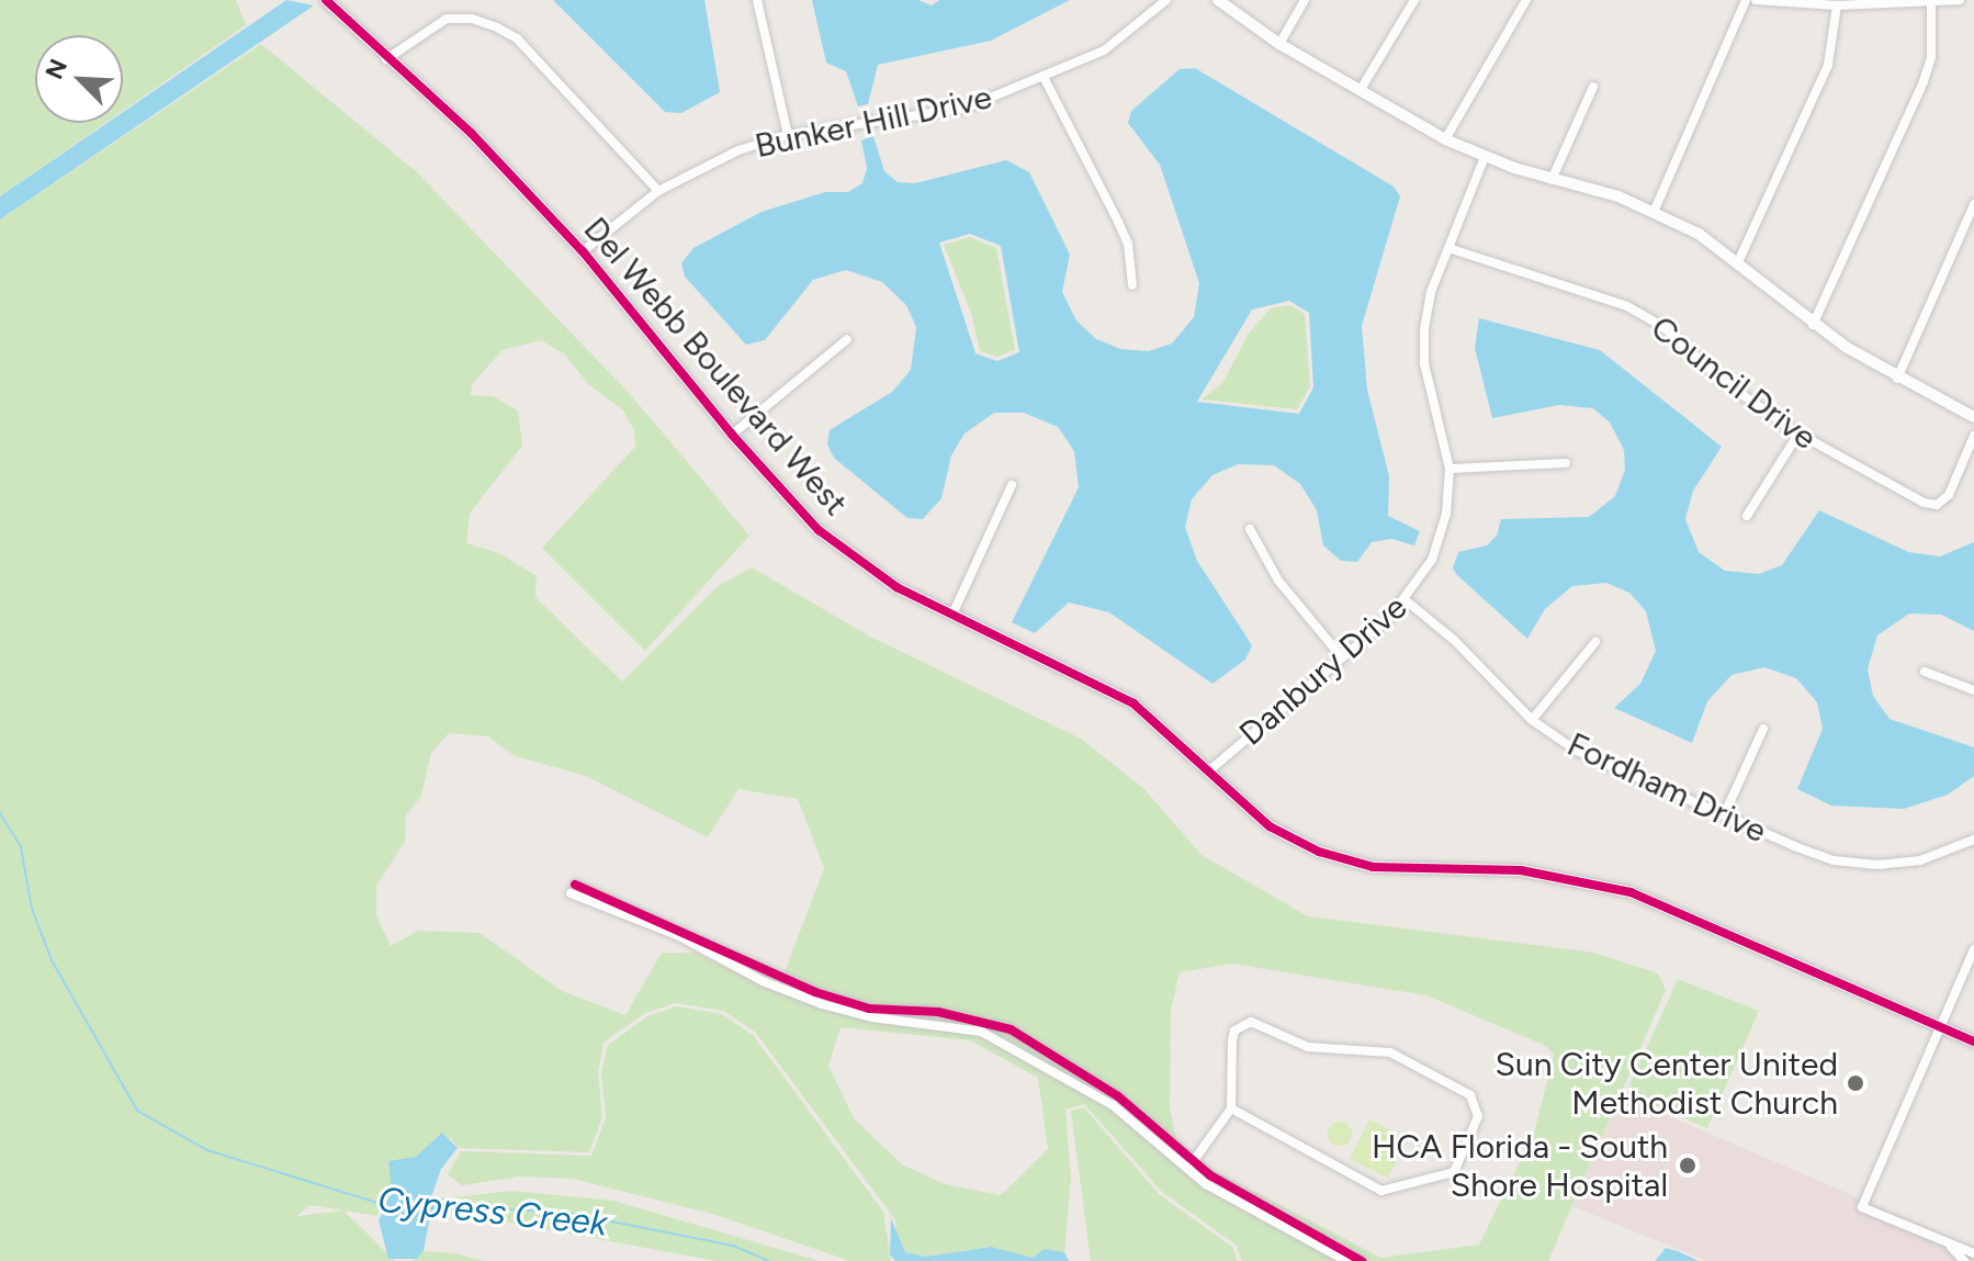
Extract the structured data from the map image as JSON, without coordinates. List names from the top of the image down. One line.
{"streets":{"street":["Bunker Hill Drive","Del Webb Boulevard West","Council Drive","Danbury Drive","Fordham Drive"]},"crossings":[["Bunker Hill Drive","Del Webb Boulevard West"],["Del Webb Boulevard West","Danbury Drive"],["Council Drive","Danbury Drive"],["Danbury Drive","Fordham Drive"]],"water":["Cypress Creek"],"places":["Sun City Center United Methodist Church","HCA Florida - South Shore Hospital"],"north":"top left"}
